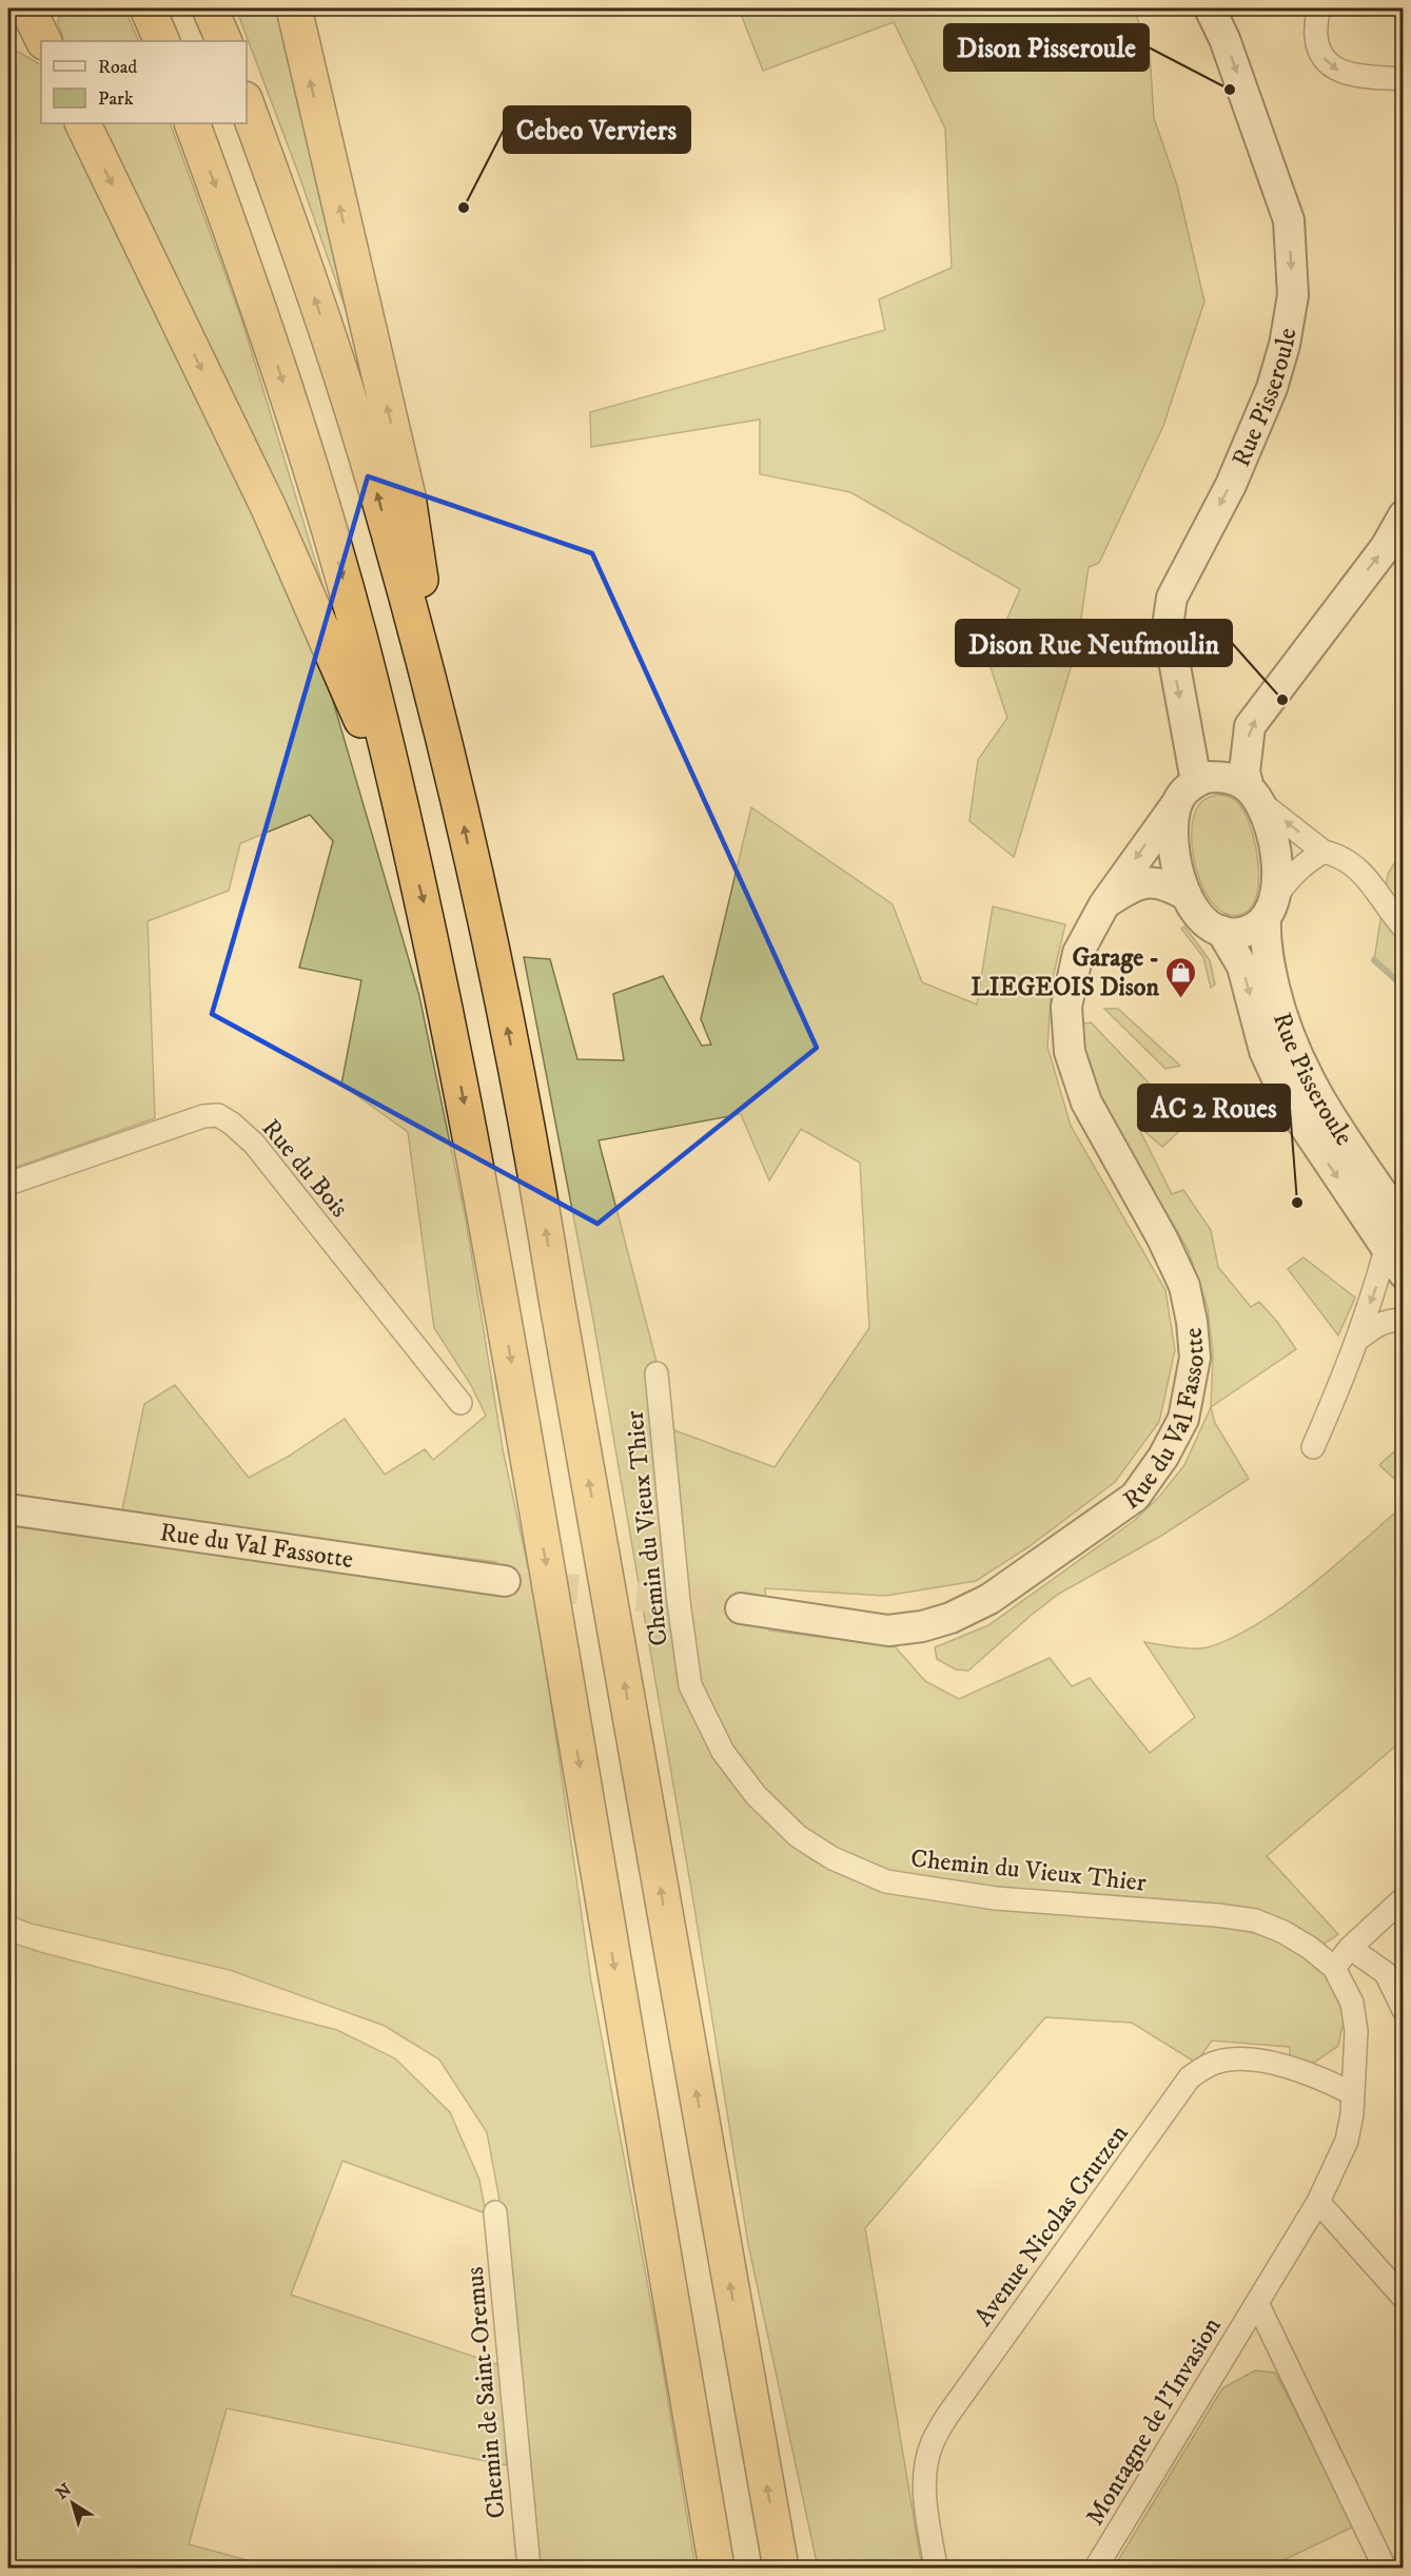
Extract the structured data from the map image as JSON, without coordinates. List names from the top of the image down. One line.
{"streets":{"main road":["Rue Pisseroule","Rue du Val Fassotte"],"street":["Rue du Bois","Chemin du Vieux Thier","Avenue Nicolas Crutzen","Chemin de Saint-Oremus","Montagne de l'Invasion"]},"crossings":[["Rue Pisseroule","Rue du Val Fassotte"],["Chemin du Vieux Thier","Montagne de l'Invasion"],["Avenue Nicolas Crutzen","Montagne de l'Invasion"]],"places":{"other":["Dison Pisseroule","Cebeo Verviers","Dison Rue Neufmoulin","AC 2 Roues"],"shop":["Garage - LIEGEOIS Dison"]},"legend":["Road","Park"],"north":"top left"}
